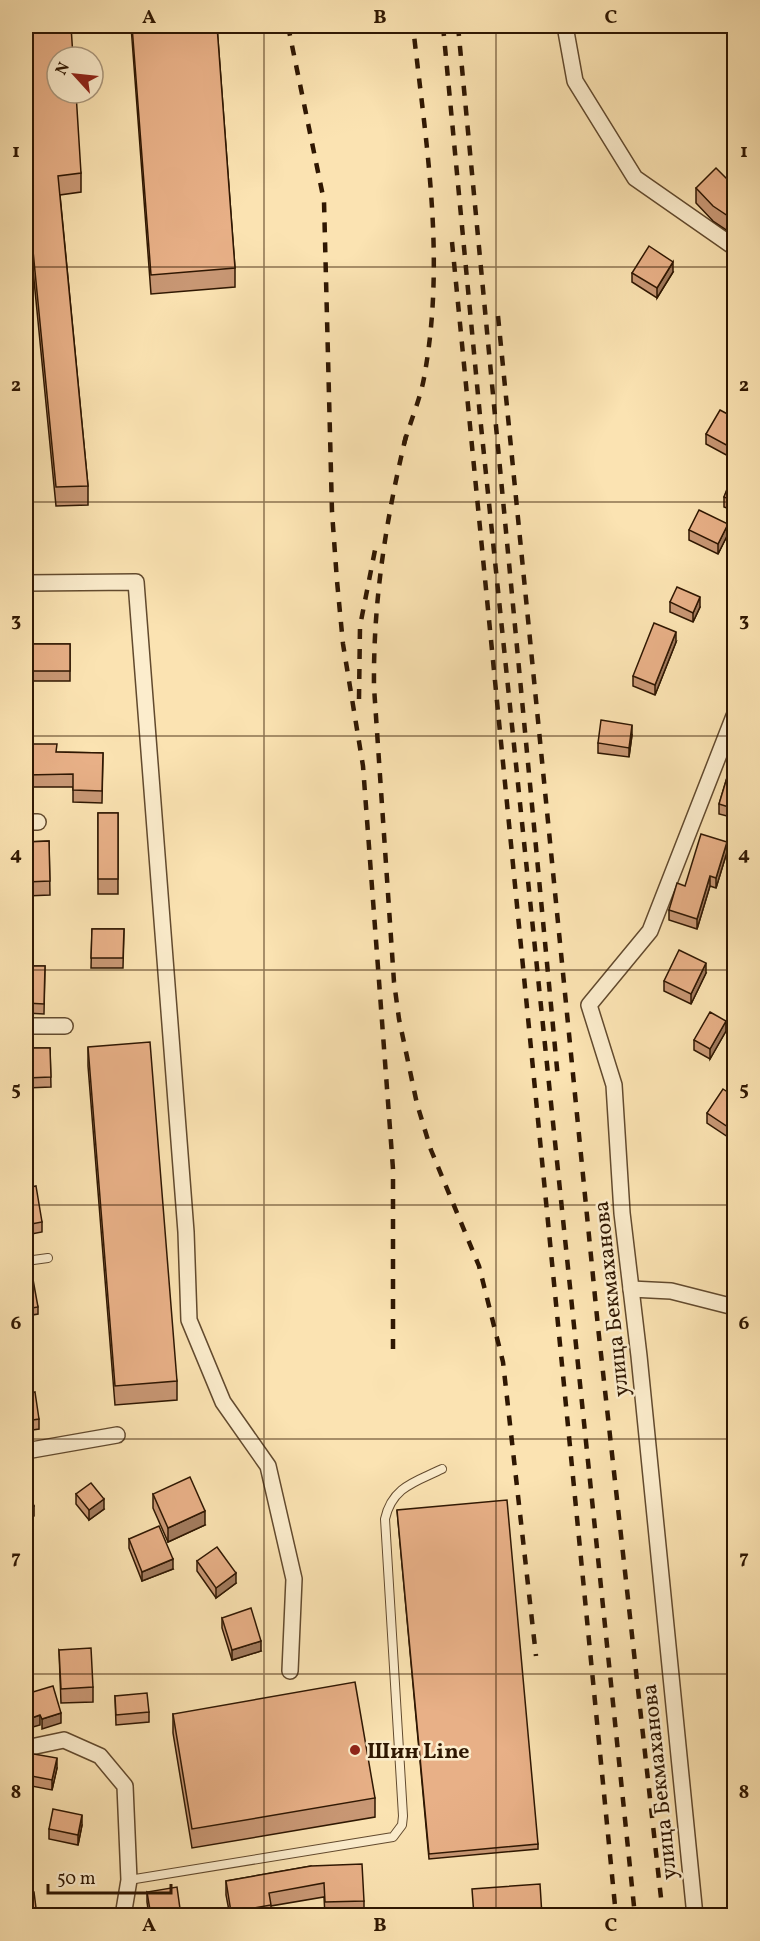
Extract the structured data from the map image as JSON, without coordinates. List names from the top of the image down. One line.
{"streets":{"street":["улица Бекмаханова"]},"places":["Шин Line"],"scale_bar":"50 m","north":"top left","grid":{"columns":["A","B","C"],"rows":["1","2","3","4","5","6","7","8"]}}
